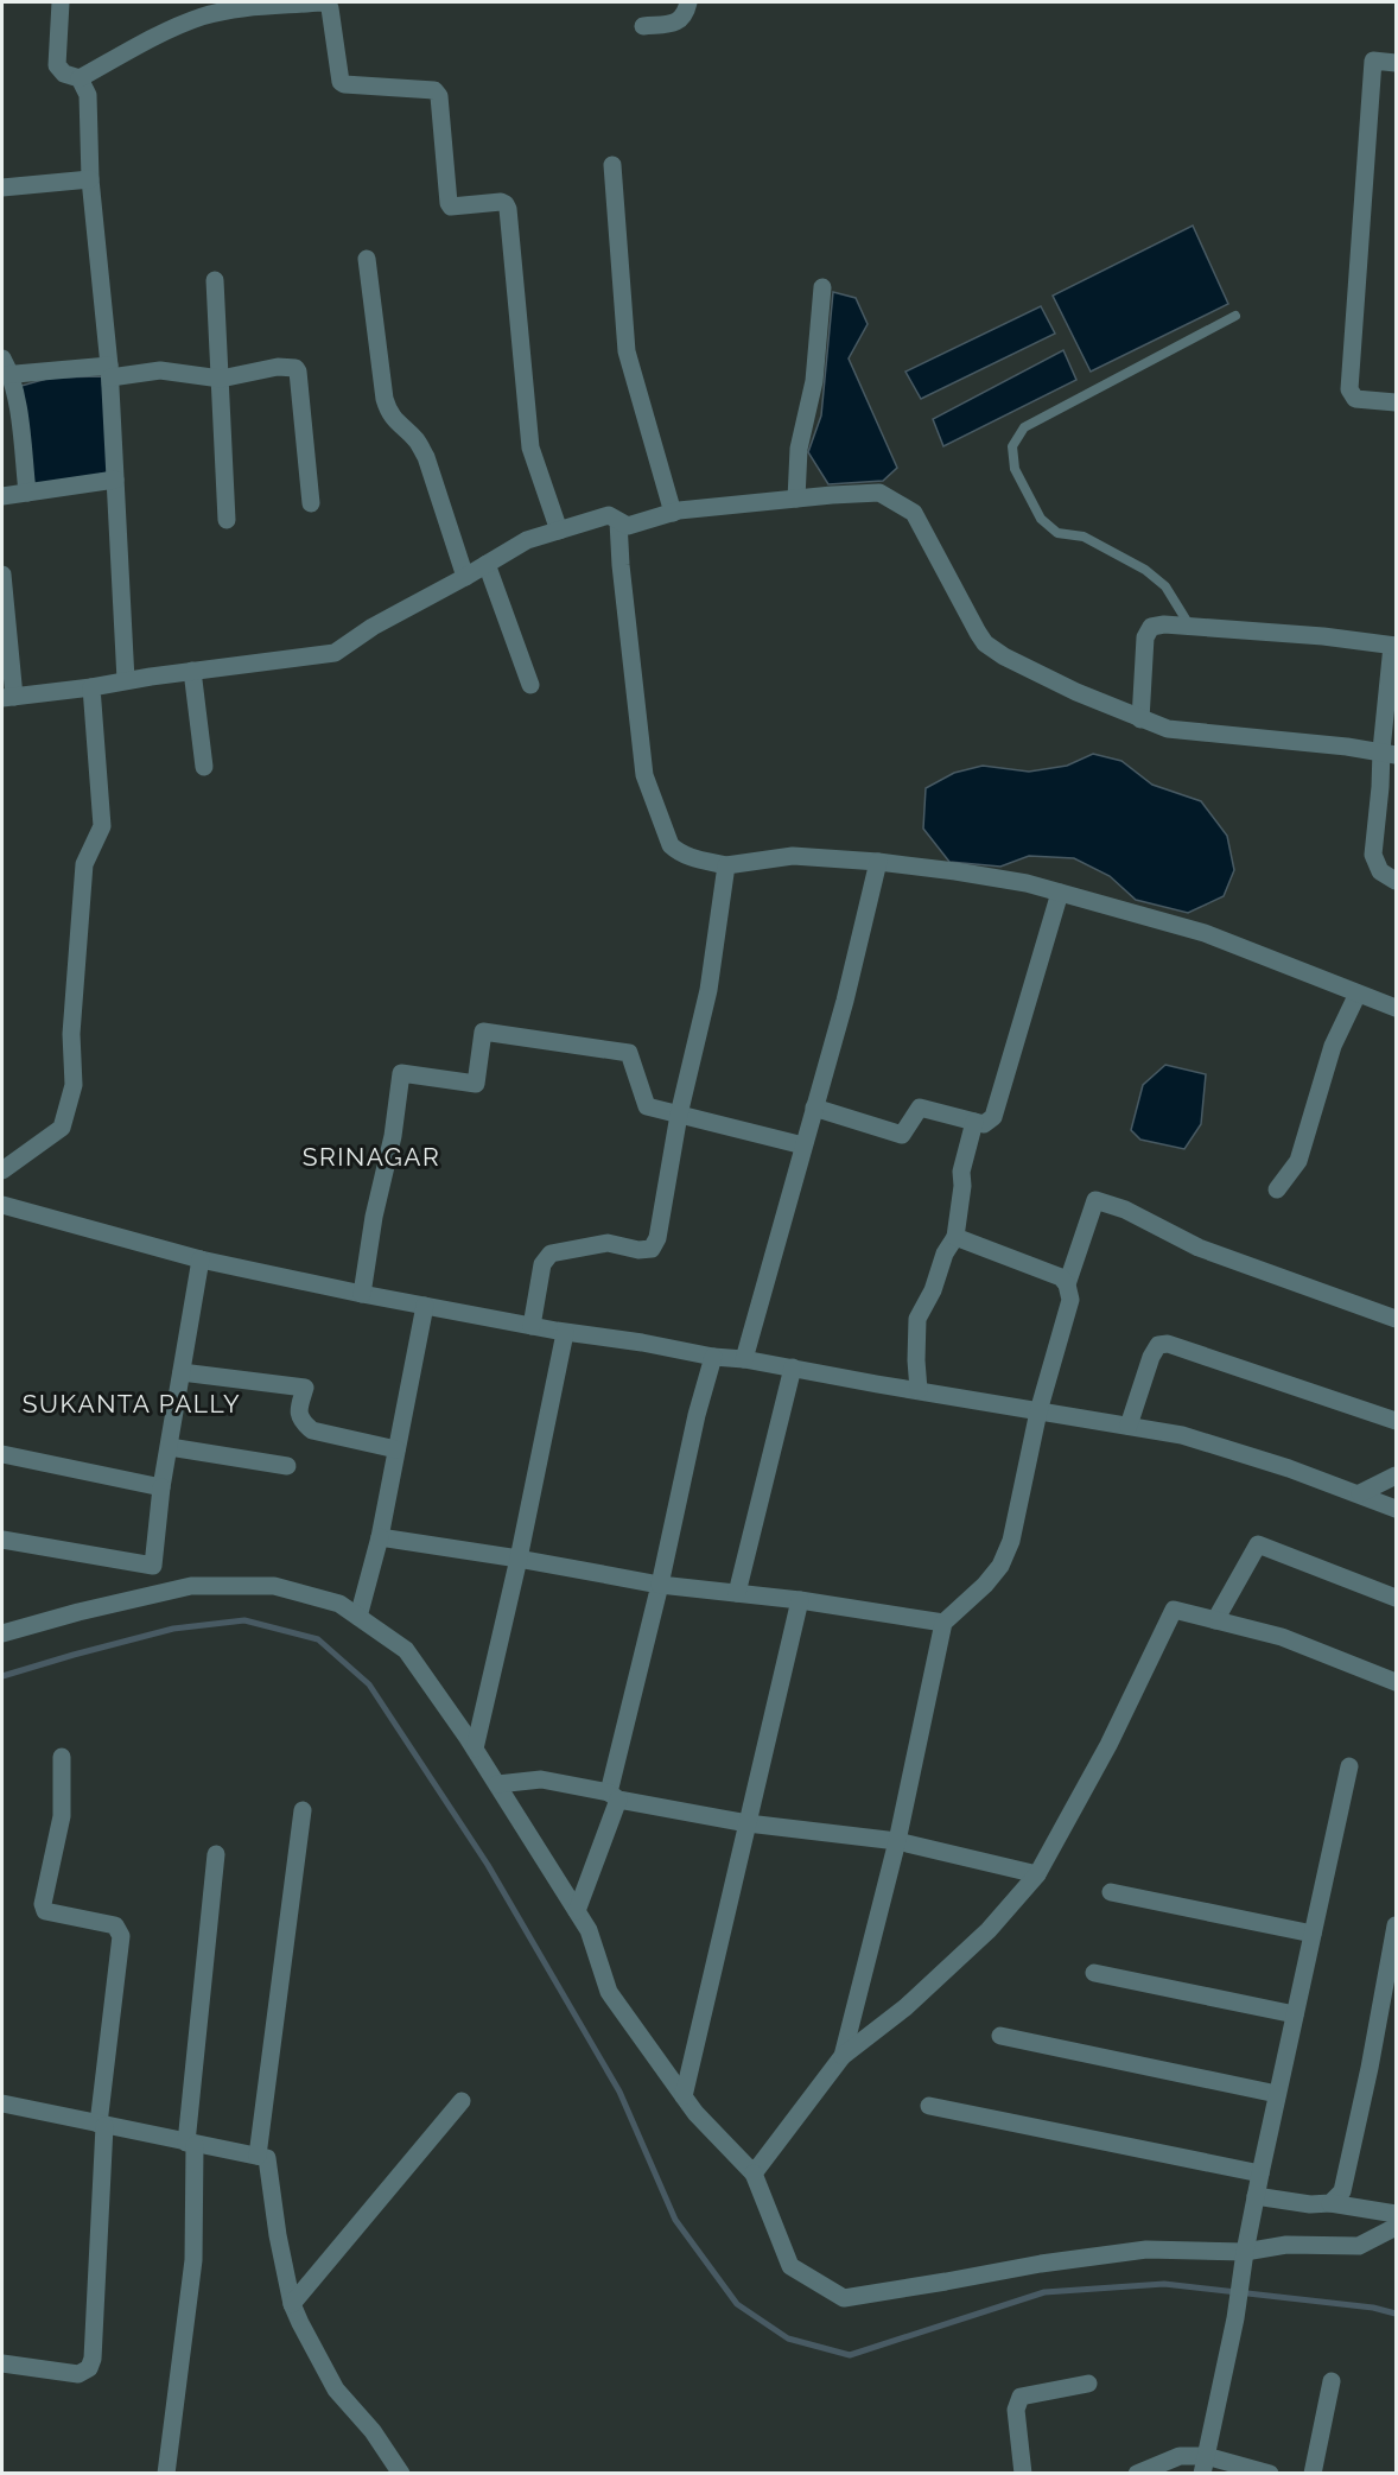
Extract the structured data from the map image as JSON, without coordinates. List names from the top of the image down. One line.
{"districts":["SRINAGAR","SUKANTA PALLY"]}
